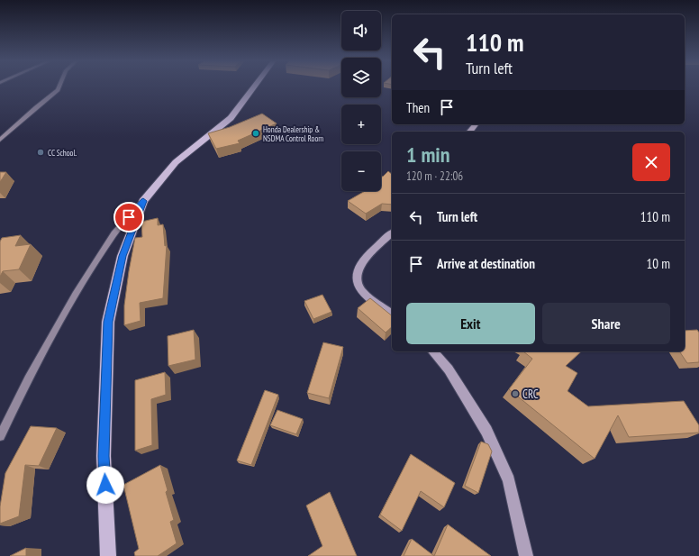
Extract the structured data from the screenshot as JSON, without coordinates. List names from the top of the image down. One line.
{"places":["Honda Dealership & NSDMA Control Room","CC School.","CRC"],"page":{"map_buttons":["+","−"],"turn":["110 m","Turn left"],"then":"Then","heading":["1 min","120 m · 22:06"],"list":[{"name":"Turn left","value":"110 m"},{"name":"Arrive at destination","value":"10 m"}],"buttons":["Exit","Share"]}}
